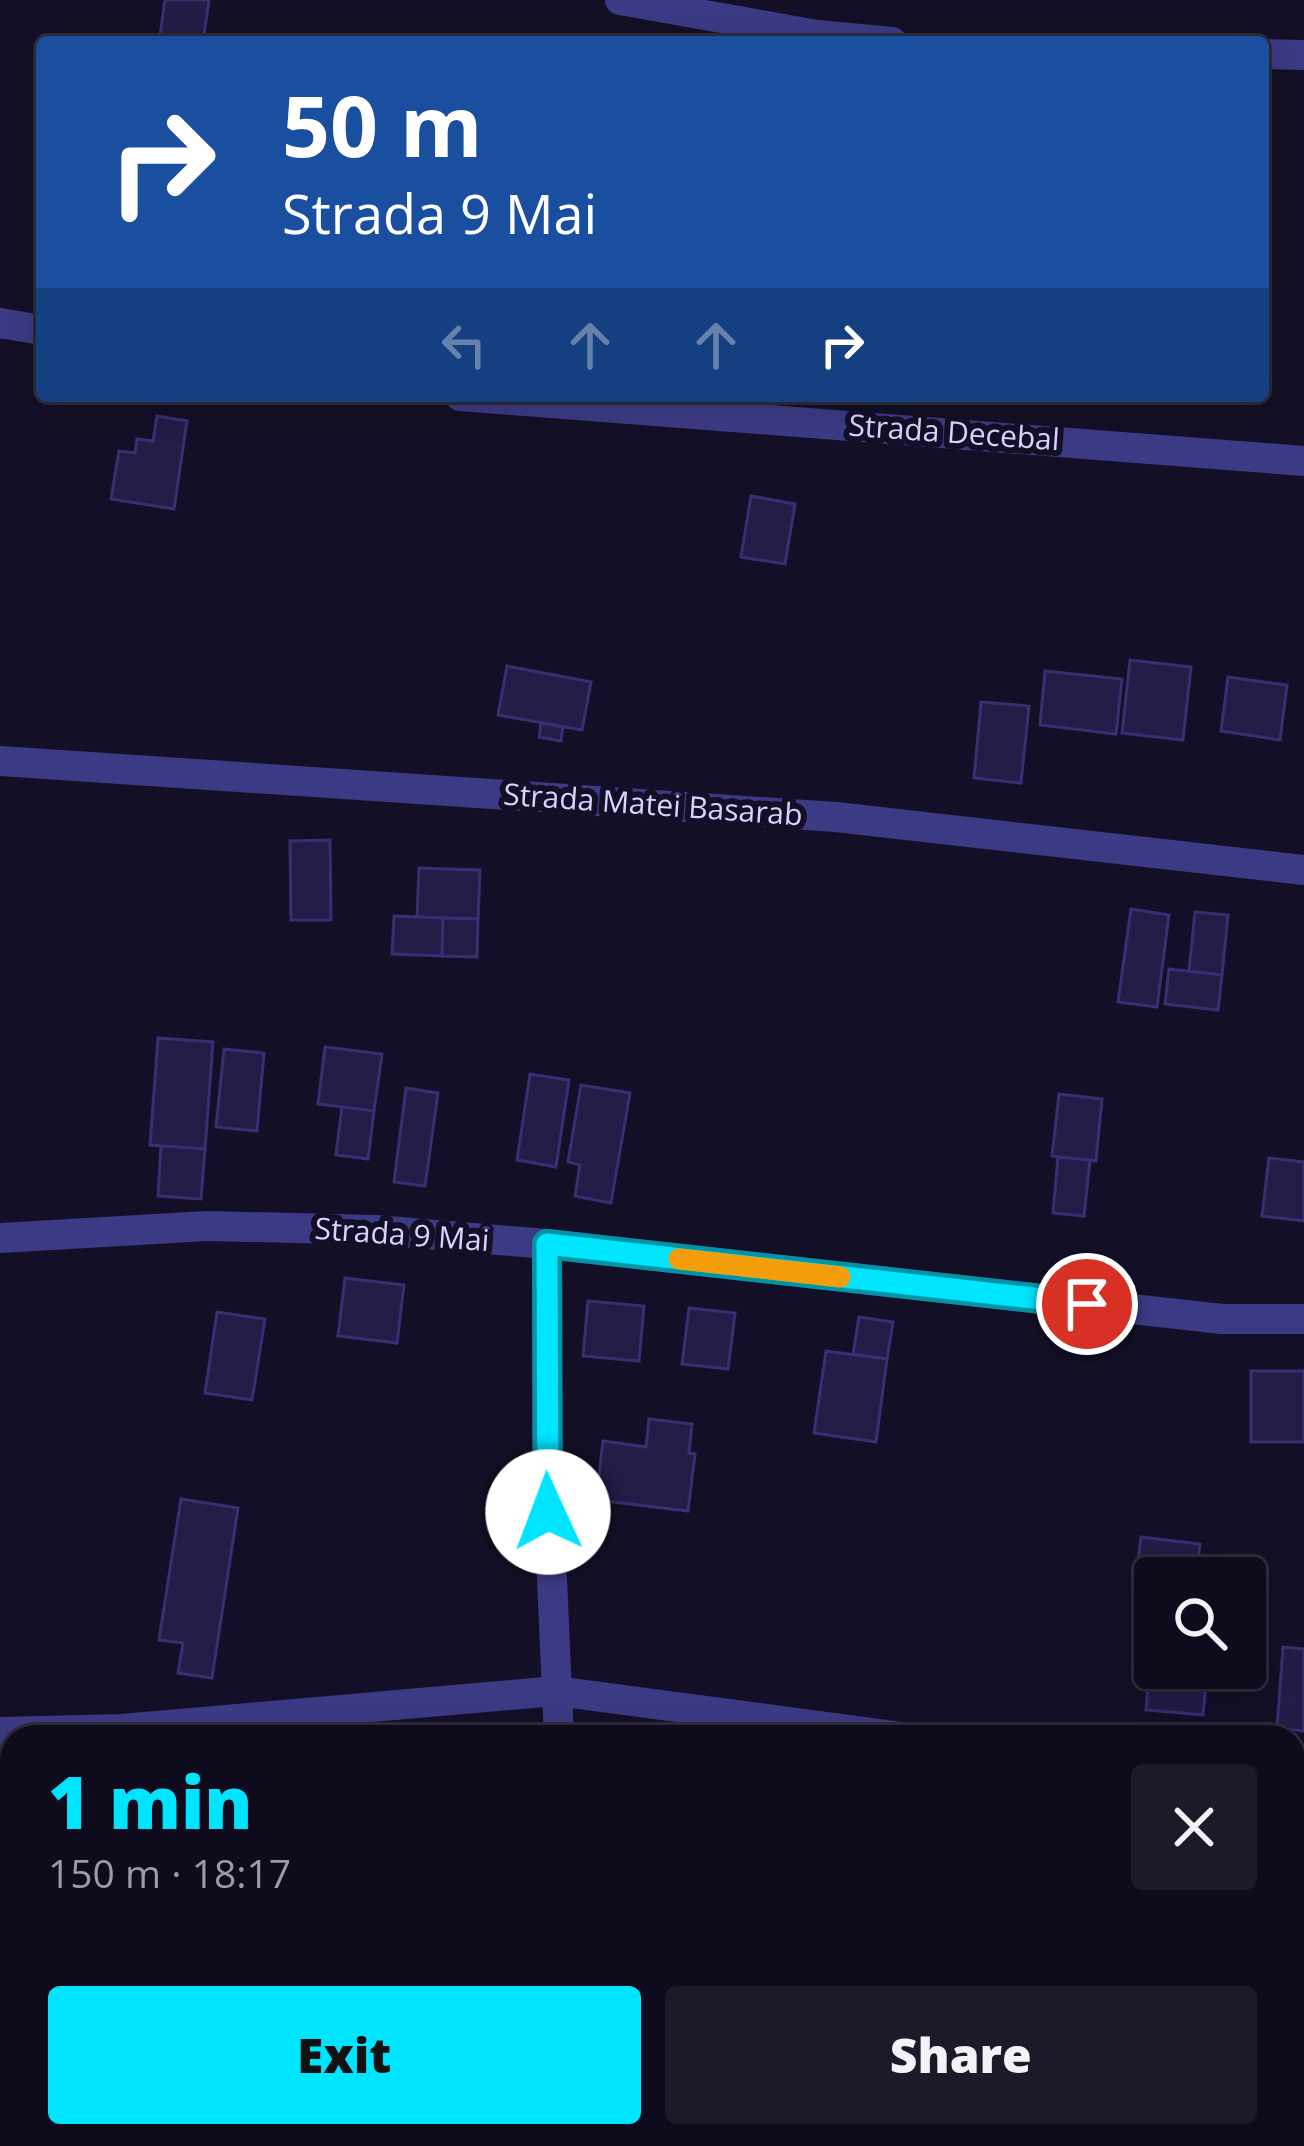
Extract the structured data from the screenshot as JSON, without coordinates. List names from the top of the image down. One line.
{"streets":{"street":["Strada Decebal","Strada Matei Basarab","Strada 9 Mai"]},"page":{"turn":["50 m","Strada 9 Mai"],"heading":["1 min","150 m · 18:17"],"buttons":["Exit","Share"]}}
